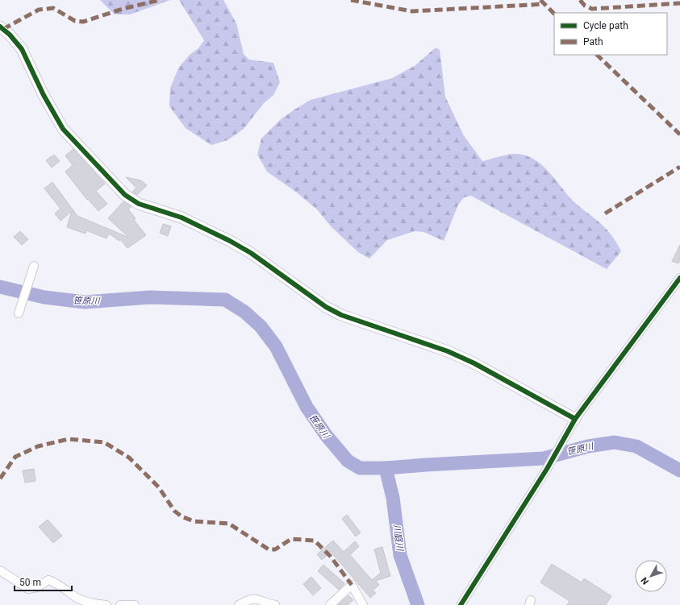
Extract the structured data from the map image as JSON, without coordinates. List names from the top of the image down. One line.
{"water":["笹原川","川庭川"],"legend":["Cycle path","Path"],"scale_bar":"50 m","north":"bottom left"}
